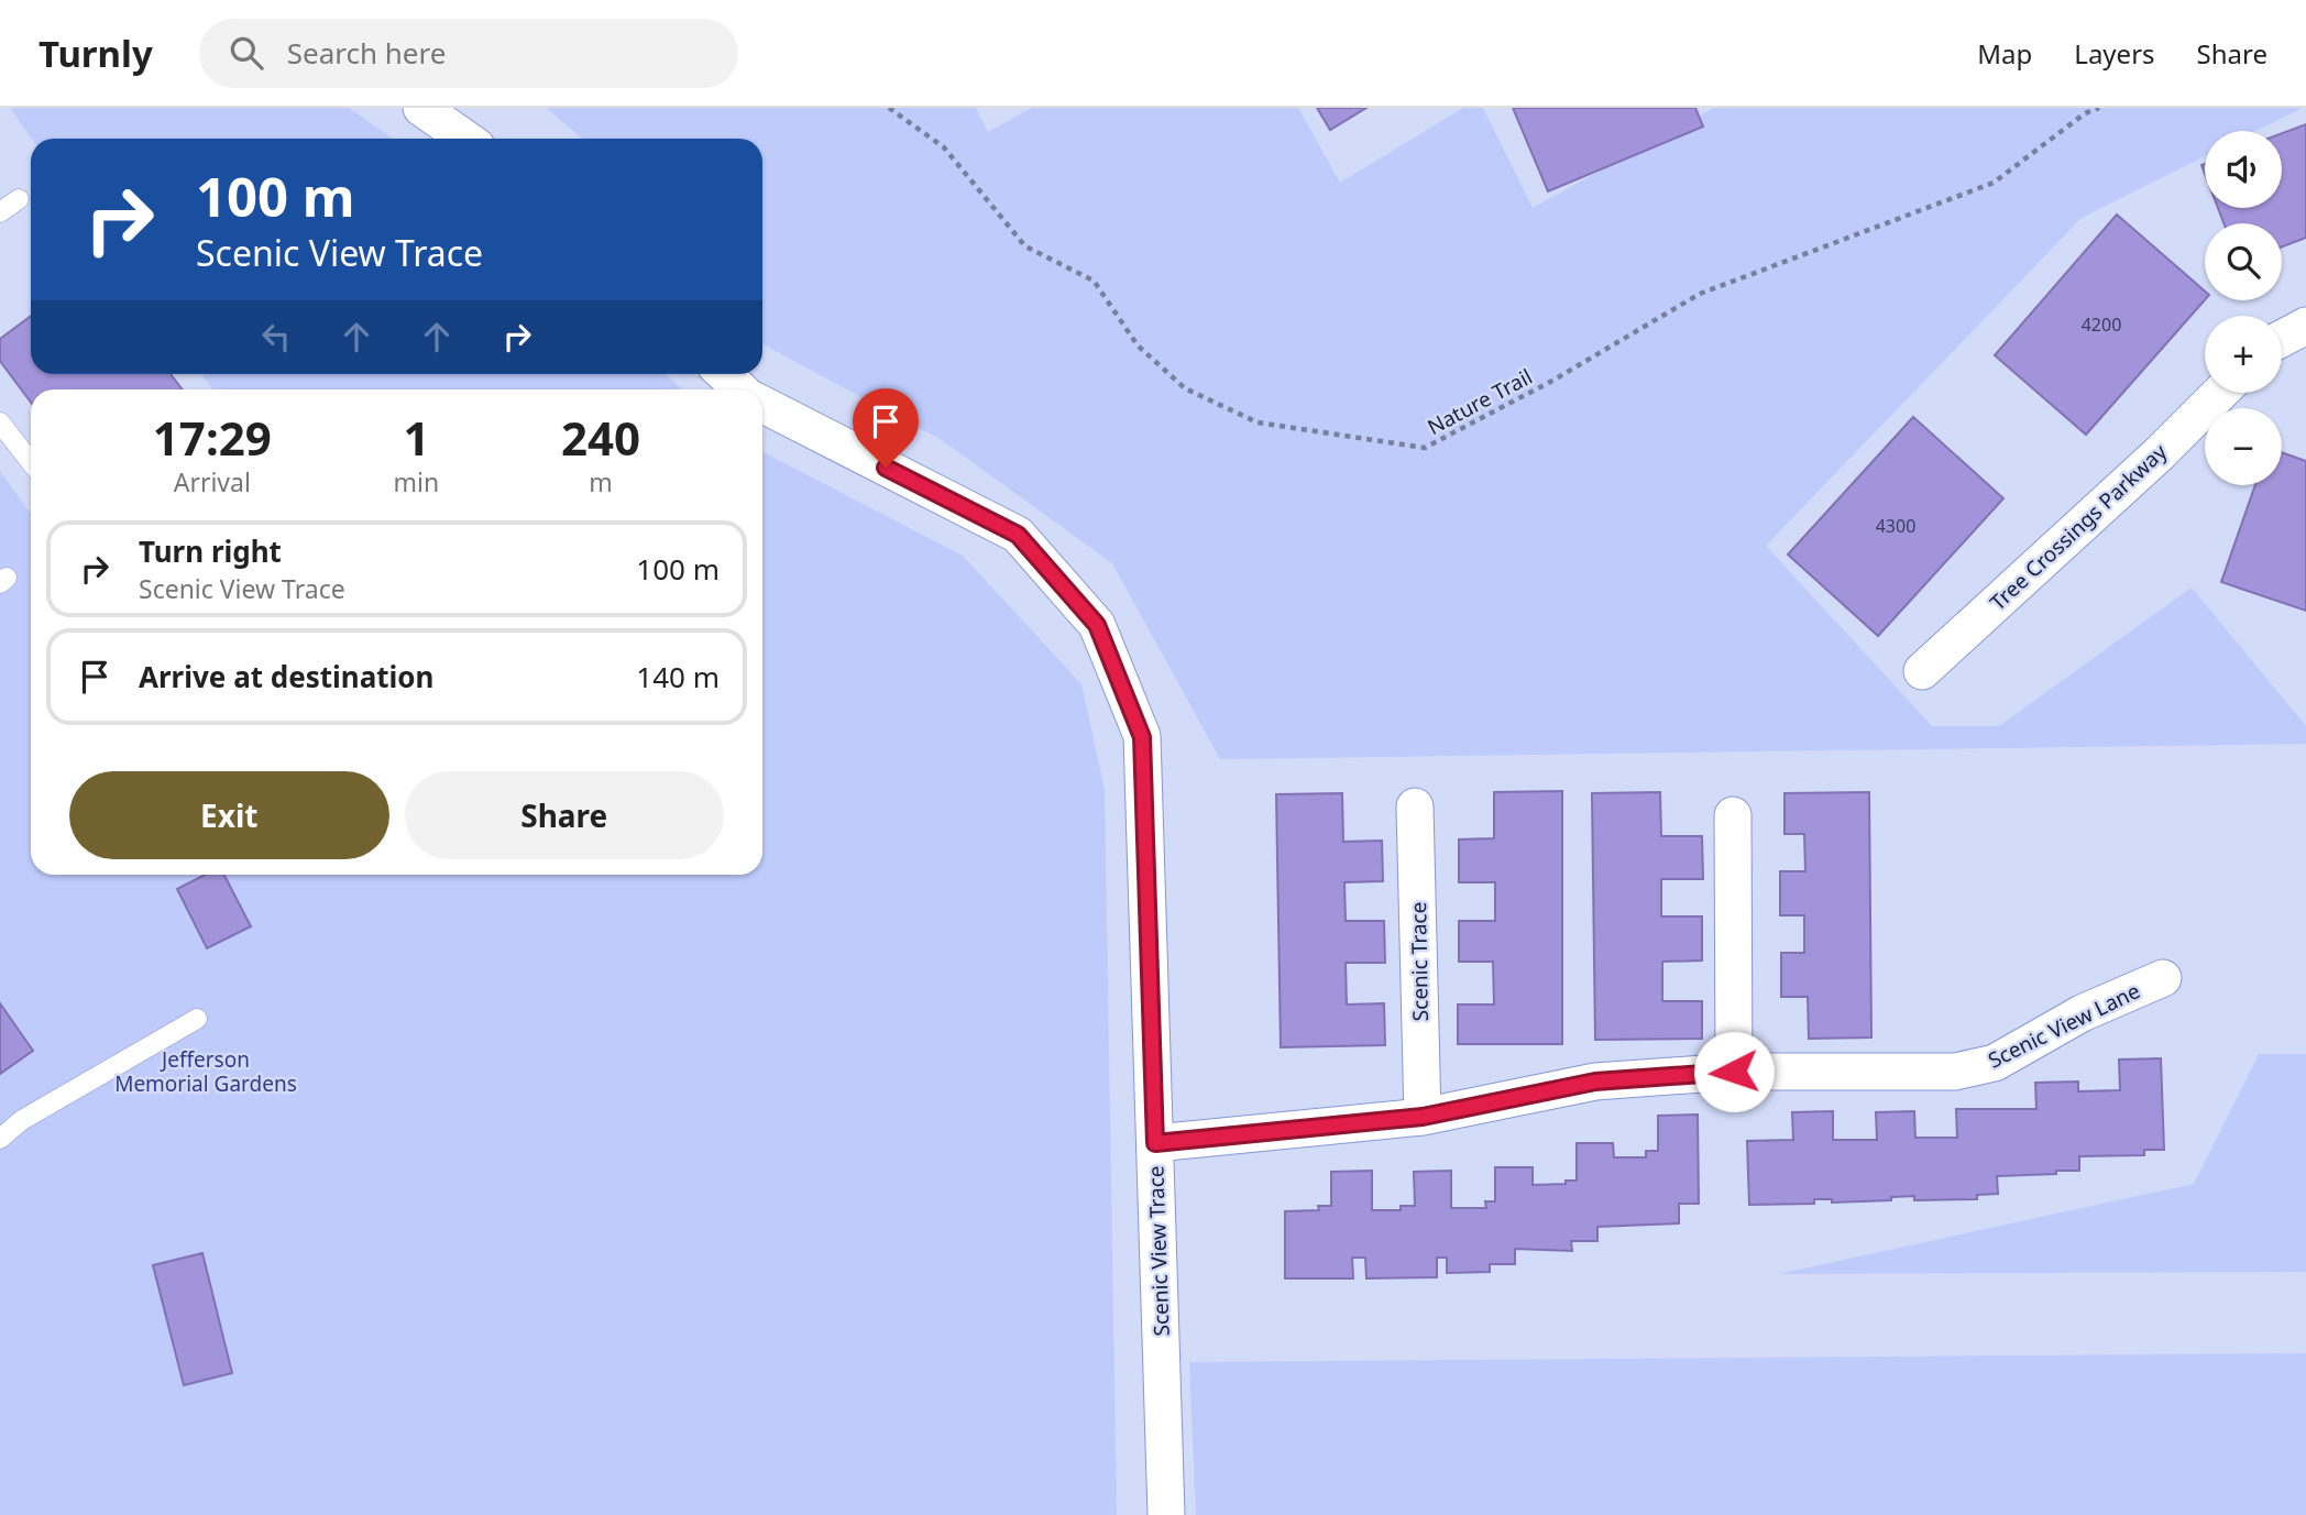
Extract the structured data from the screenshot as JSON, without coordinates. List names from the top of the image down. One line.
{"streets":{"street":["Tree Crossings Parkway","Scenic Trace","Scenic View Lane","Scenic View Trace"],"path":["Nature Trail"]},"crossings":[["Scenic Trace","Scenic View Lane"],["Scenic View Lane","Scenic View Trace"]],"parks":["Jefferson Memorial Gardens"],"house_numbers":["4200","4300"],"page":{"header":"Turnly","search":"Search here","nav":["Map","Layers","Share"],"map_buttons":["+","−"],"turn":["100 m","Scenic View Trace"],"eta":["17:29","Arrival","1","min","240","m"],"list":[{"name":"Turn right","note":"Scenic View Trace","value":"100 m"},{"name":"Arrive at destination","value":"140 m"}],"buttons":["Exit","Share"]}}
